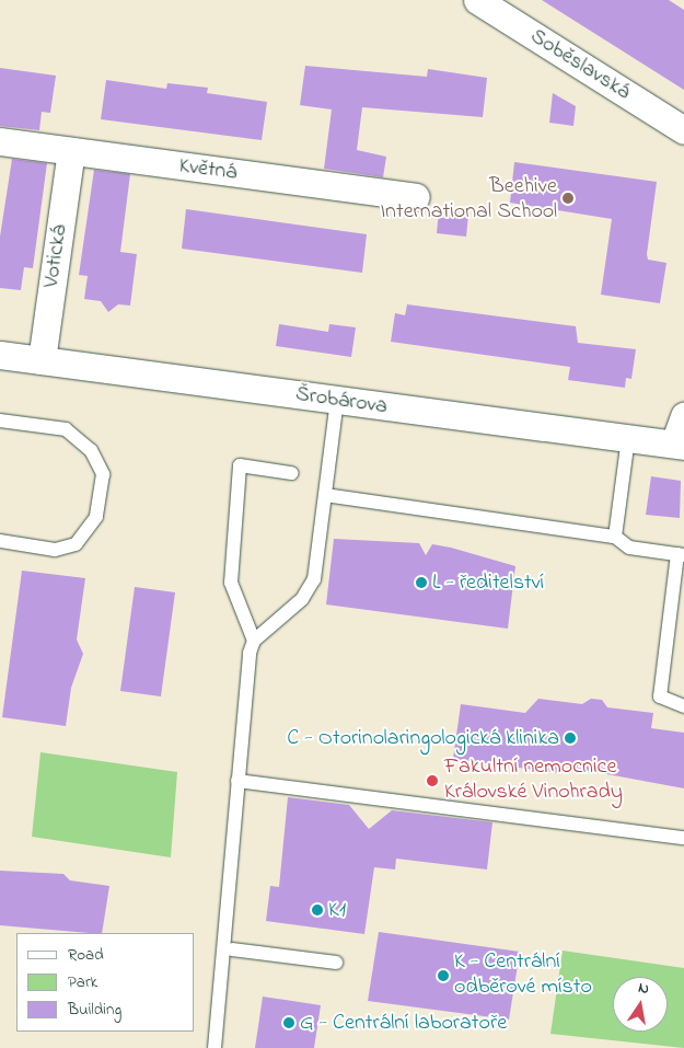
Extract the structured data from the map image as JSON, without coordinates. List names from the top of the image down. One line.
{"streets":{"street":["Soběslavská","Květná","Votická","Šrobárova"]},"crossings":[["Květná","Votická"],["Votická","Šrobárova"]],"places":["Beehive International School","L - ředitelství","C - Otorinolaringologická klinika","Fakultní nemocnice Královské Vinohrady","K1","K - Centrální odběrové místo","G - Centrální laboratoře"],"legend":["Road","Park","Building"],"north":"top"}
